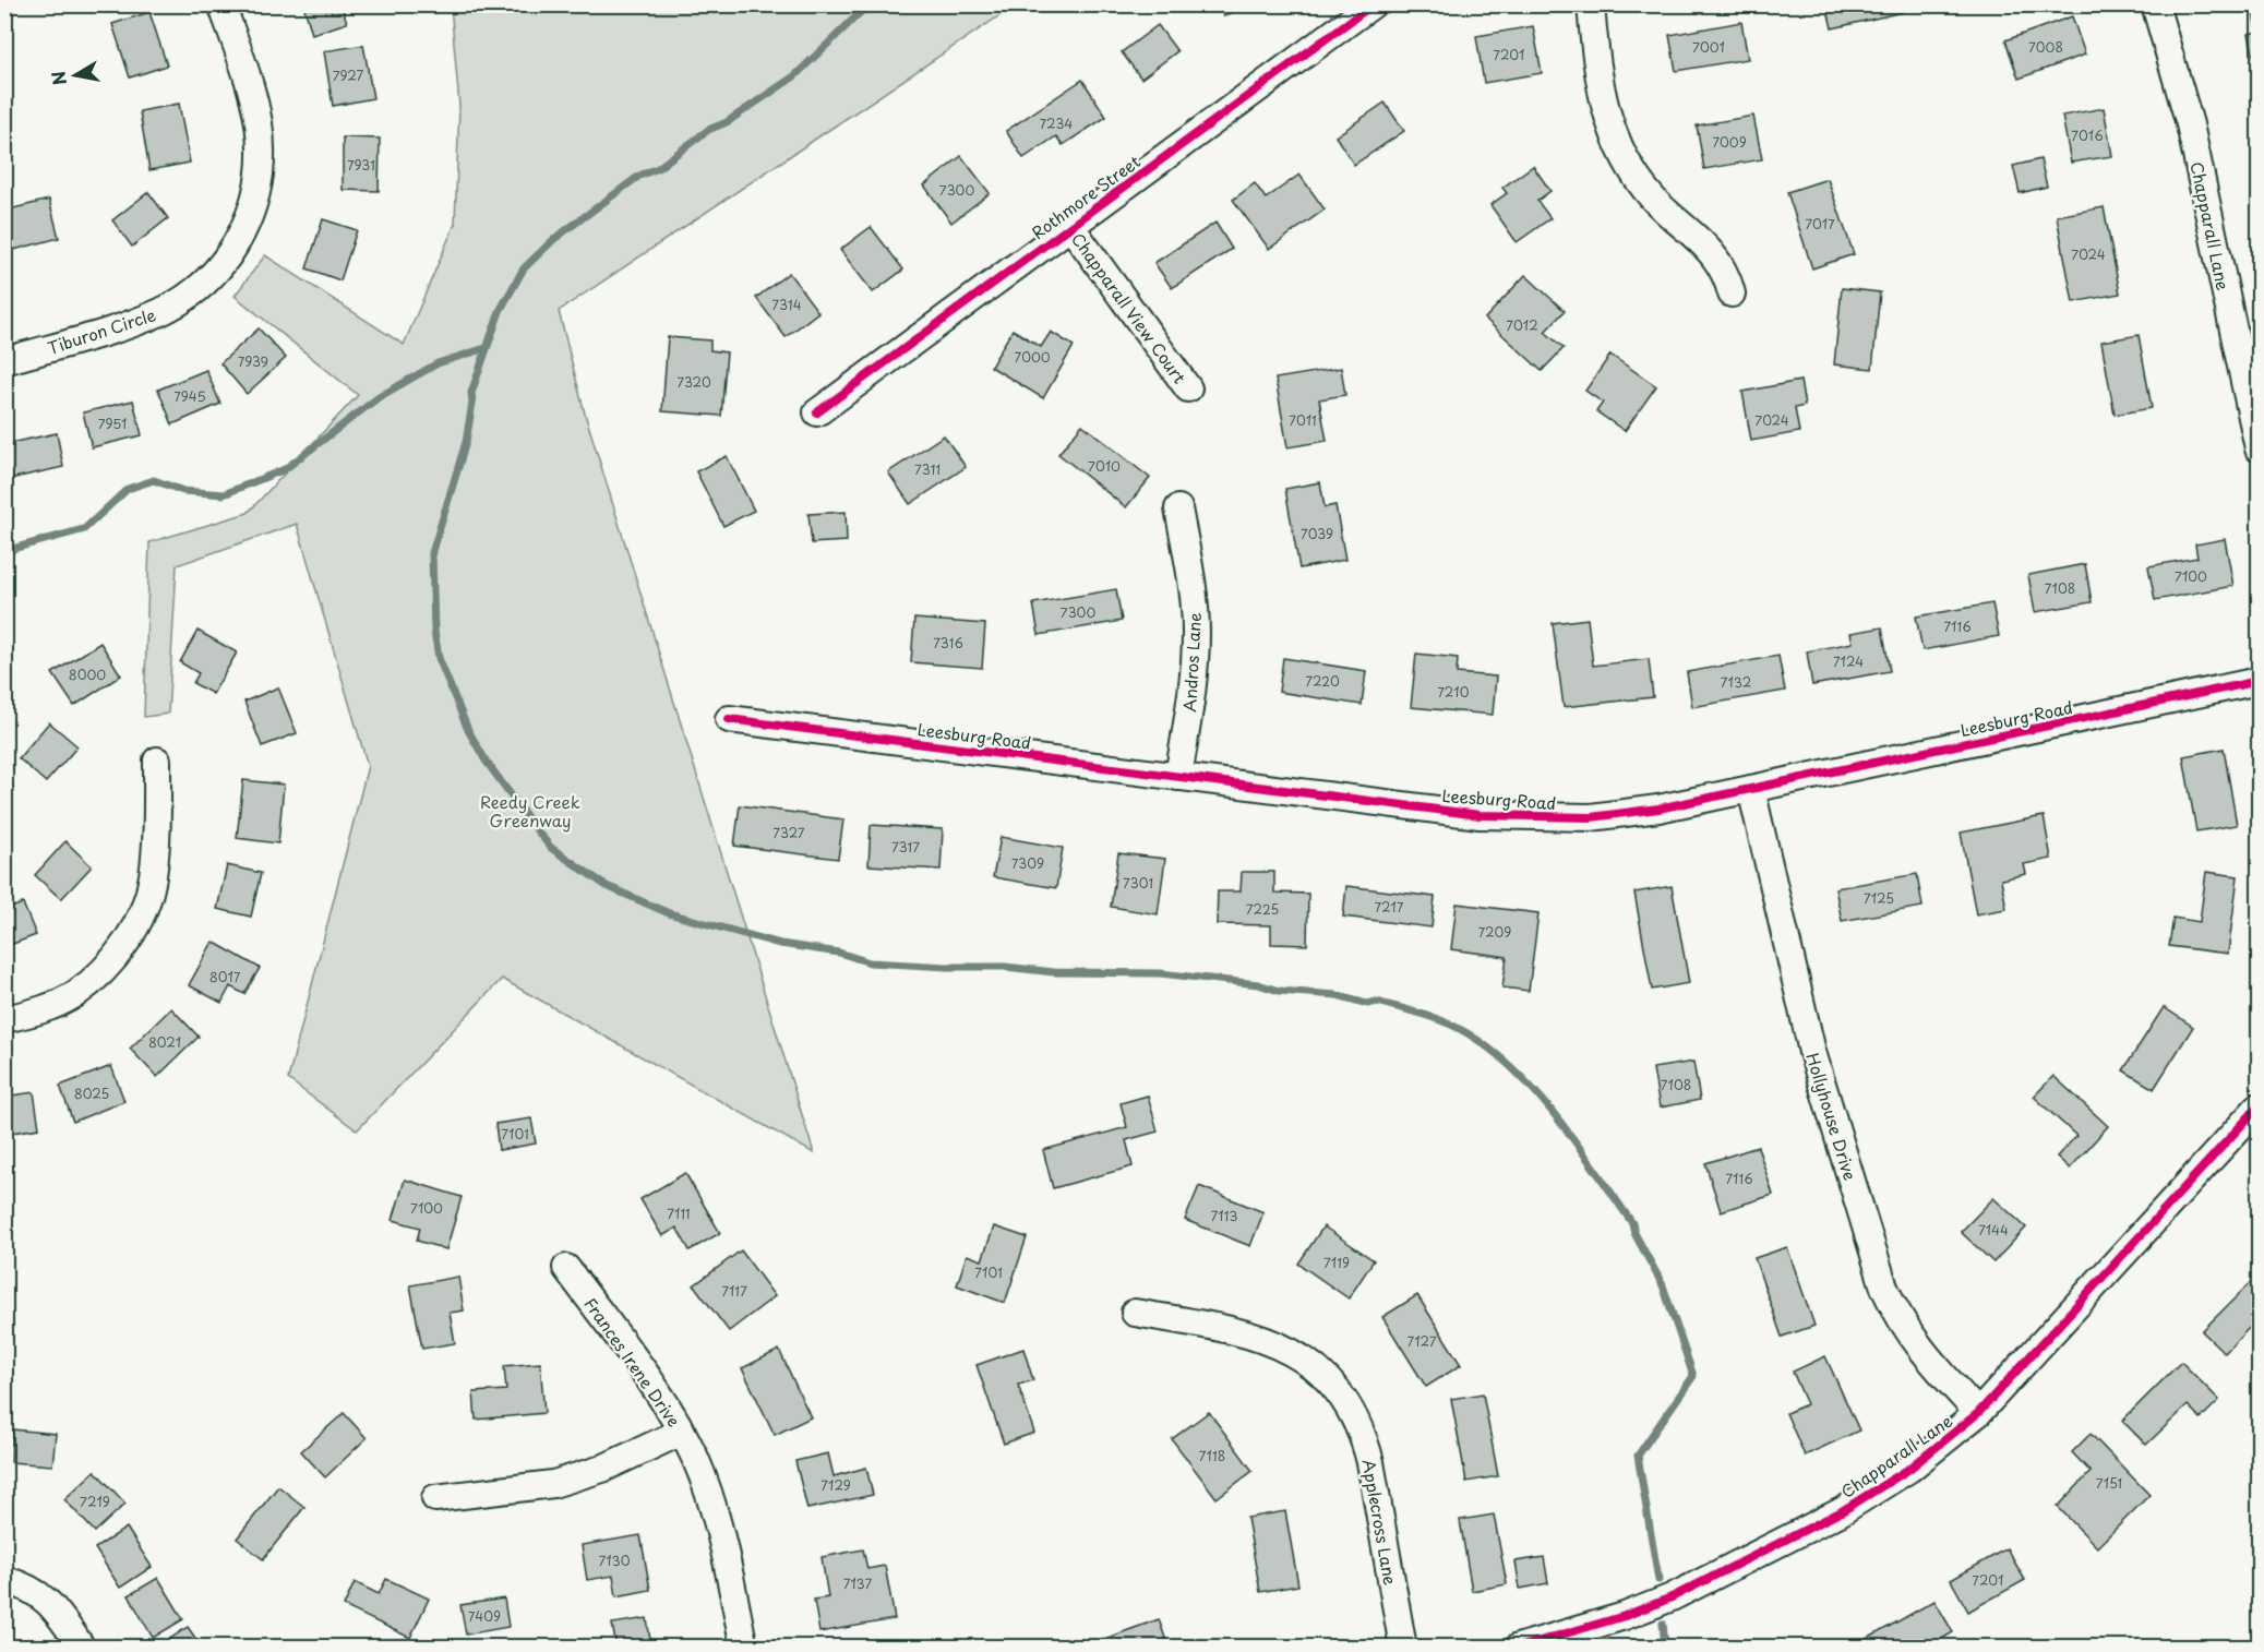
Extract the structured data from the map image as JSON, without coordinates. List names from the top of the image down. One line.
{"streets":{"street":["Rothmore Street","Chapparall Lane","Chapparall View Court","Tiburon Circle","Andros Lane","Leesburg Road","Hollyhouse Drive","Frances Irene Drive","Applecross Lane"]},"crossings":[["Rothmore Street","Chapparall View Court"],["Chapparall Lane","Hollyhouse Drive"],["Andros Lane","Leesburg Road"],["Leesburg Road","Hollyhouse Drive"]],"parks":["Reedy Creek Greenway"],"house_numbers":["7001","7008","7201","7927","7234","7016","7009","7931","7300","7017","7024","7314","7012","7000","7939","7320","7945","7011","7024","7951","7010","7311","7039","7100","7108","7300","7116","7316","7124","8000","7220","7132","7210","7327","7317","7309","7301","7125","7217","7225","7209","8017","8021","7108","8025","7101","7116","7100","7111","7113","7144","7119","7101","7117","7127","7118","7151","7129","7219","7130","7201","7137","7409"],"north":"left"}
